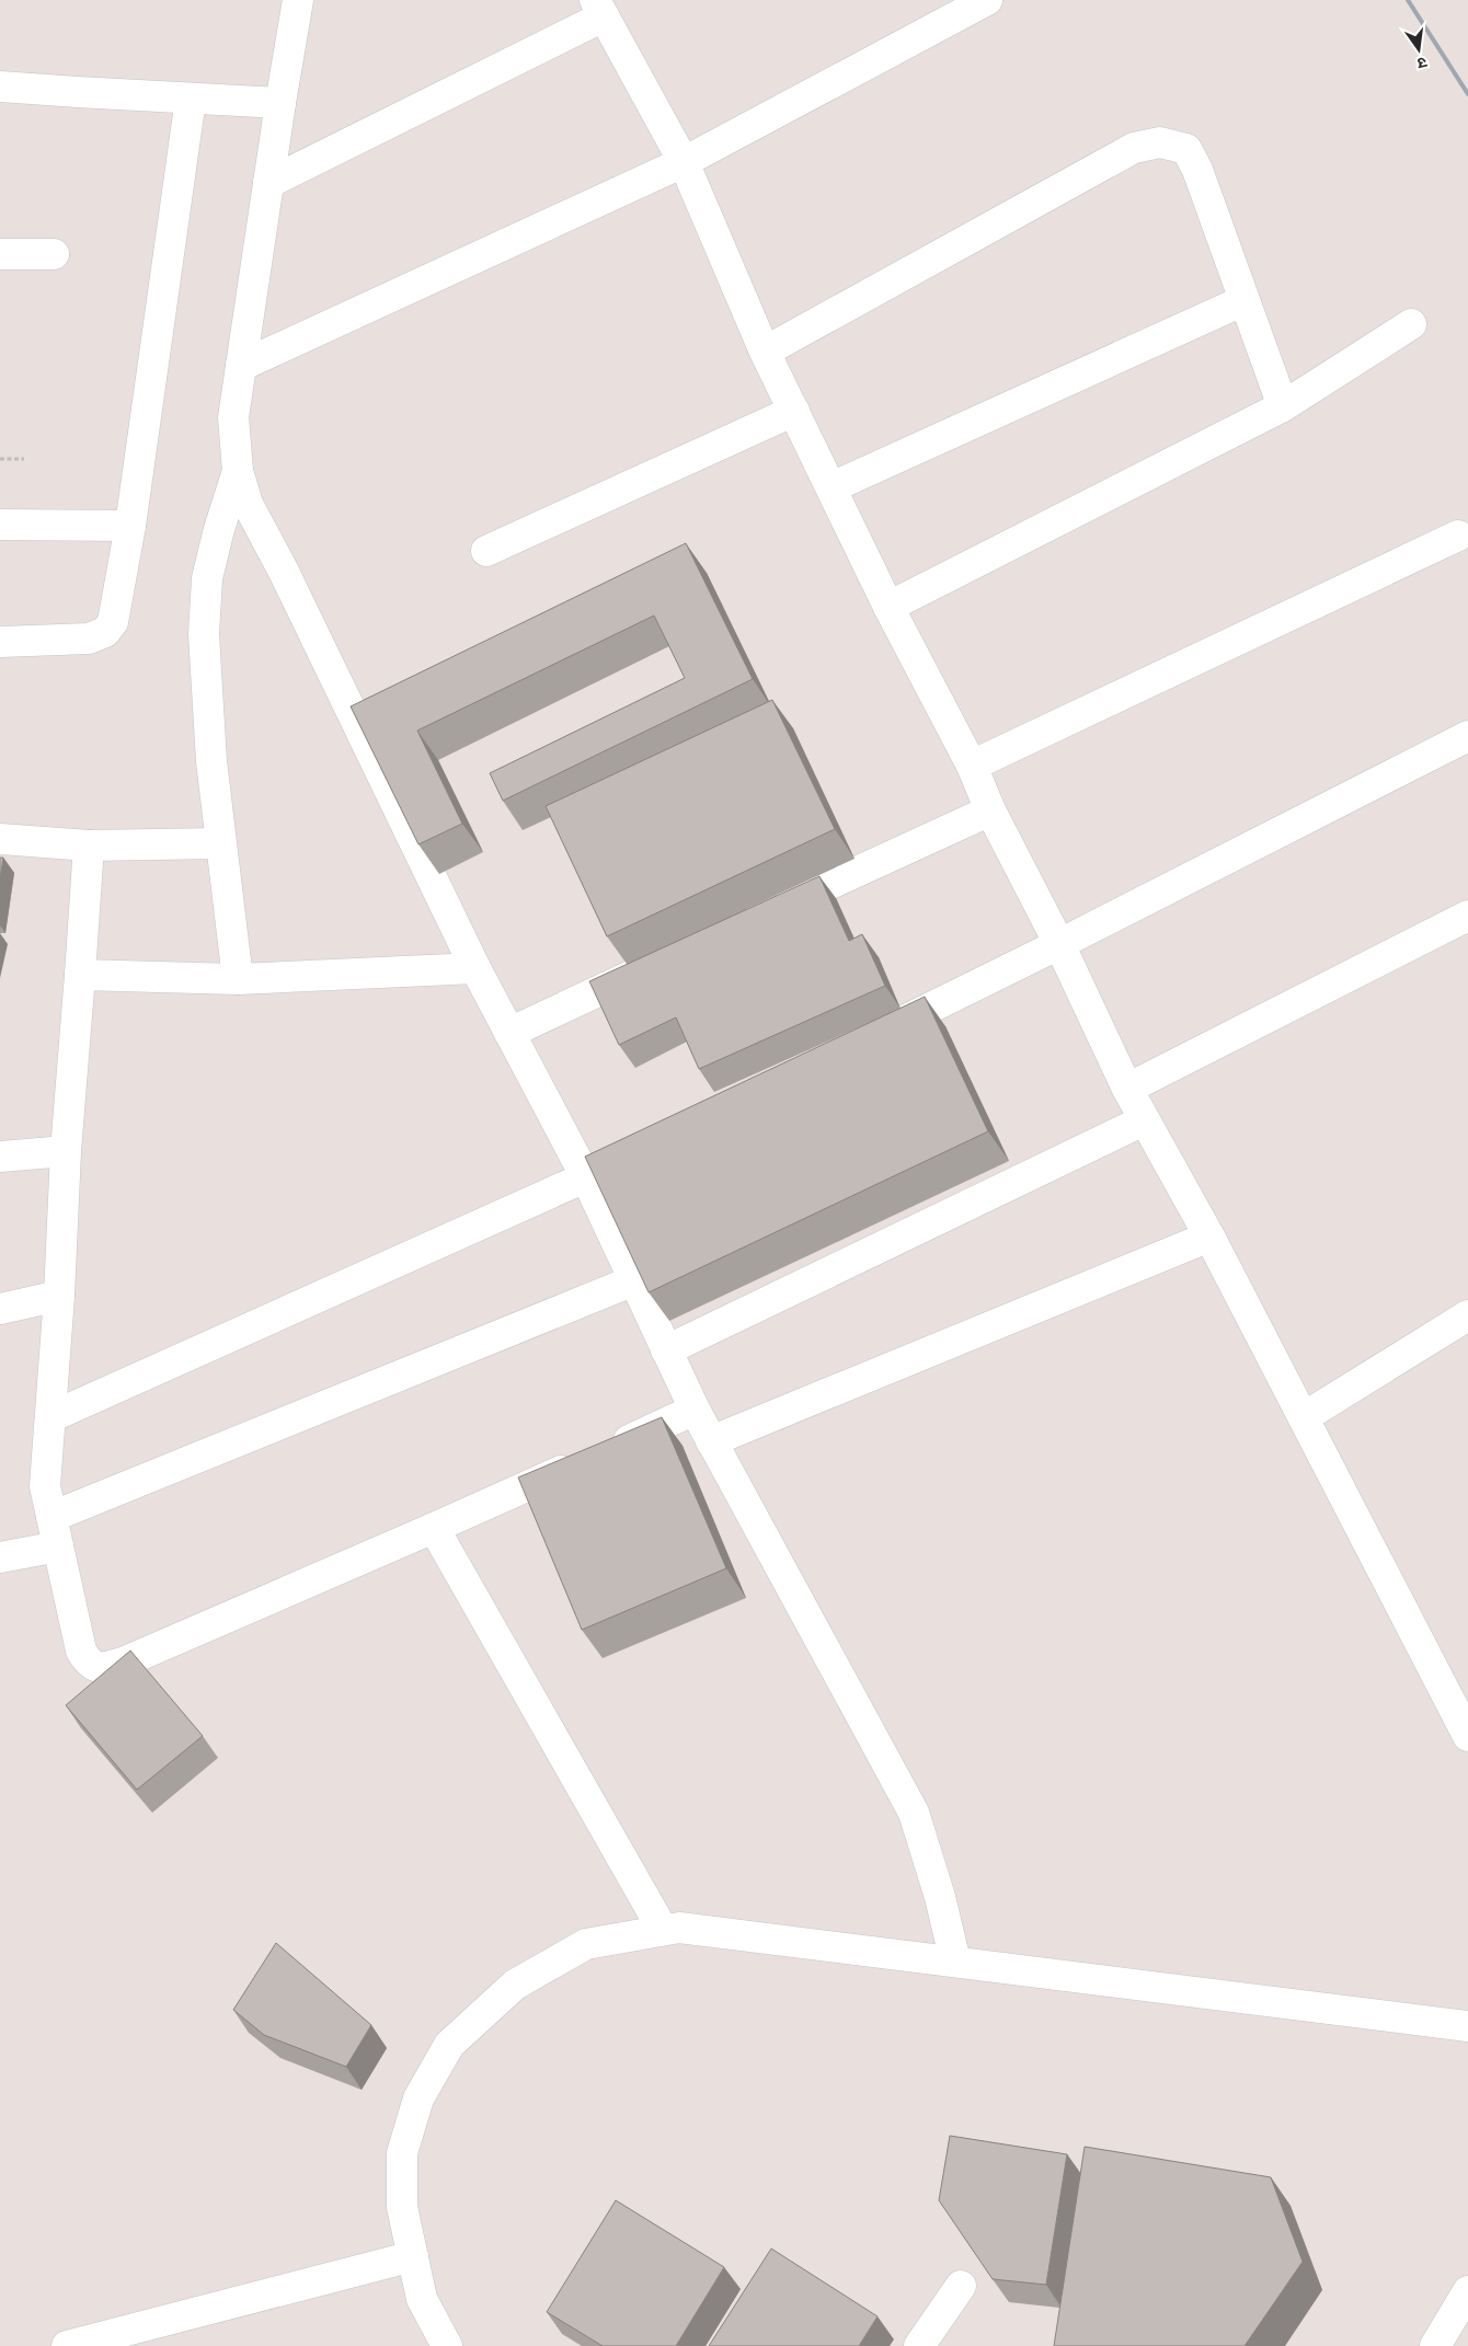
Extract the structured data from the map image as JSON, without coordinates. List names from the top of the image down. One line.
{"north":"bottom"}
